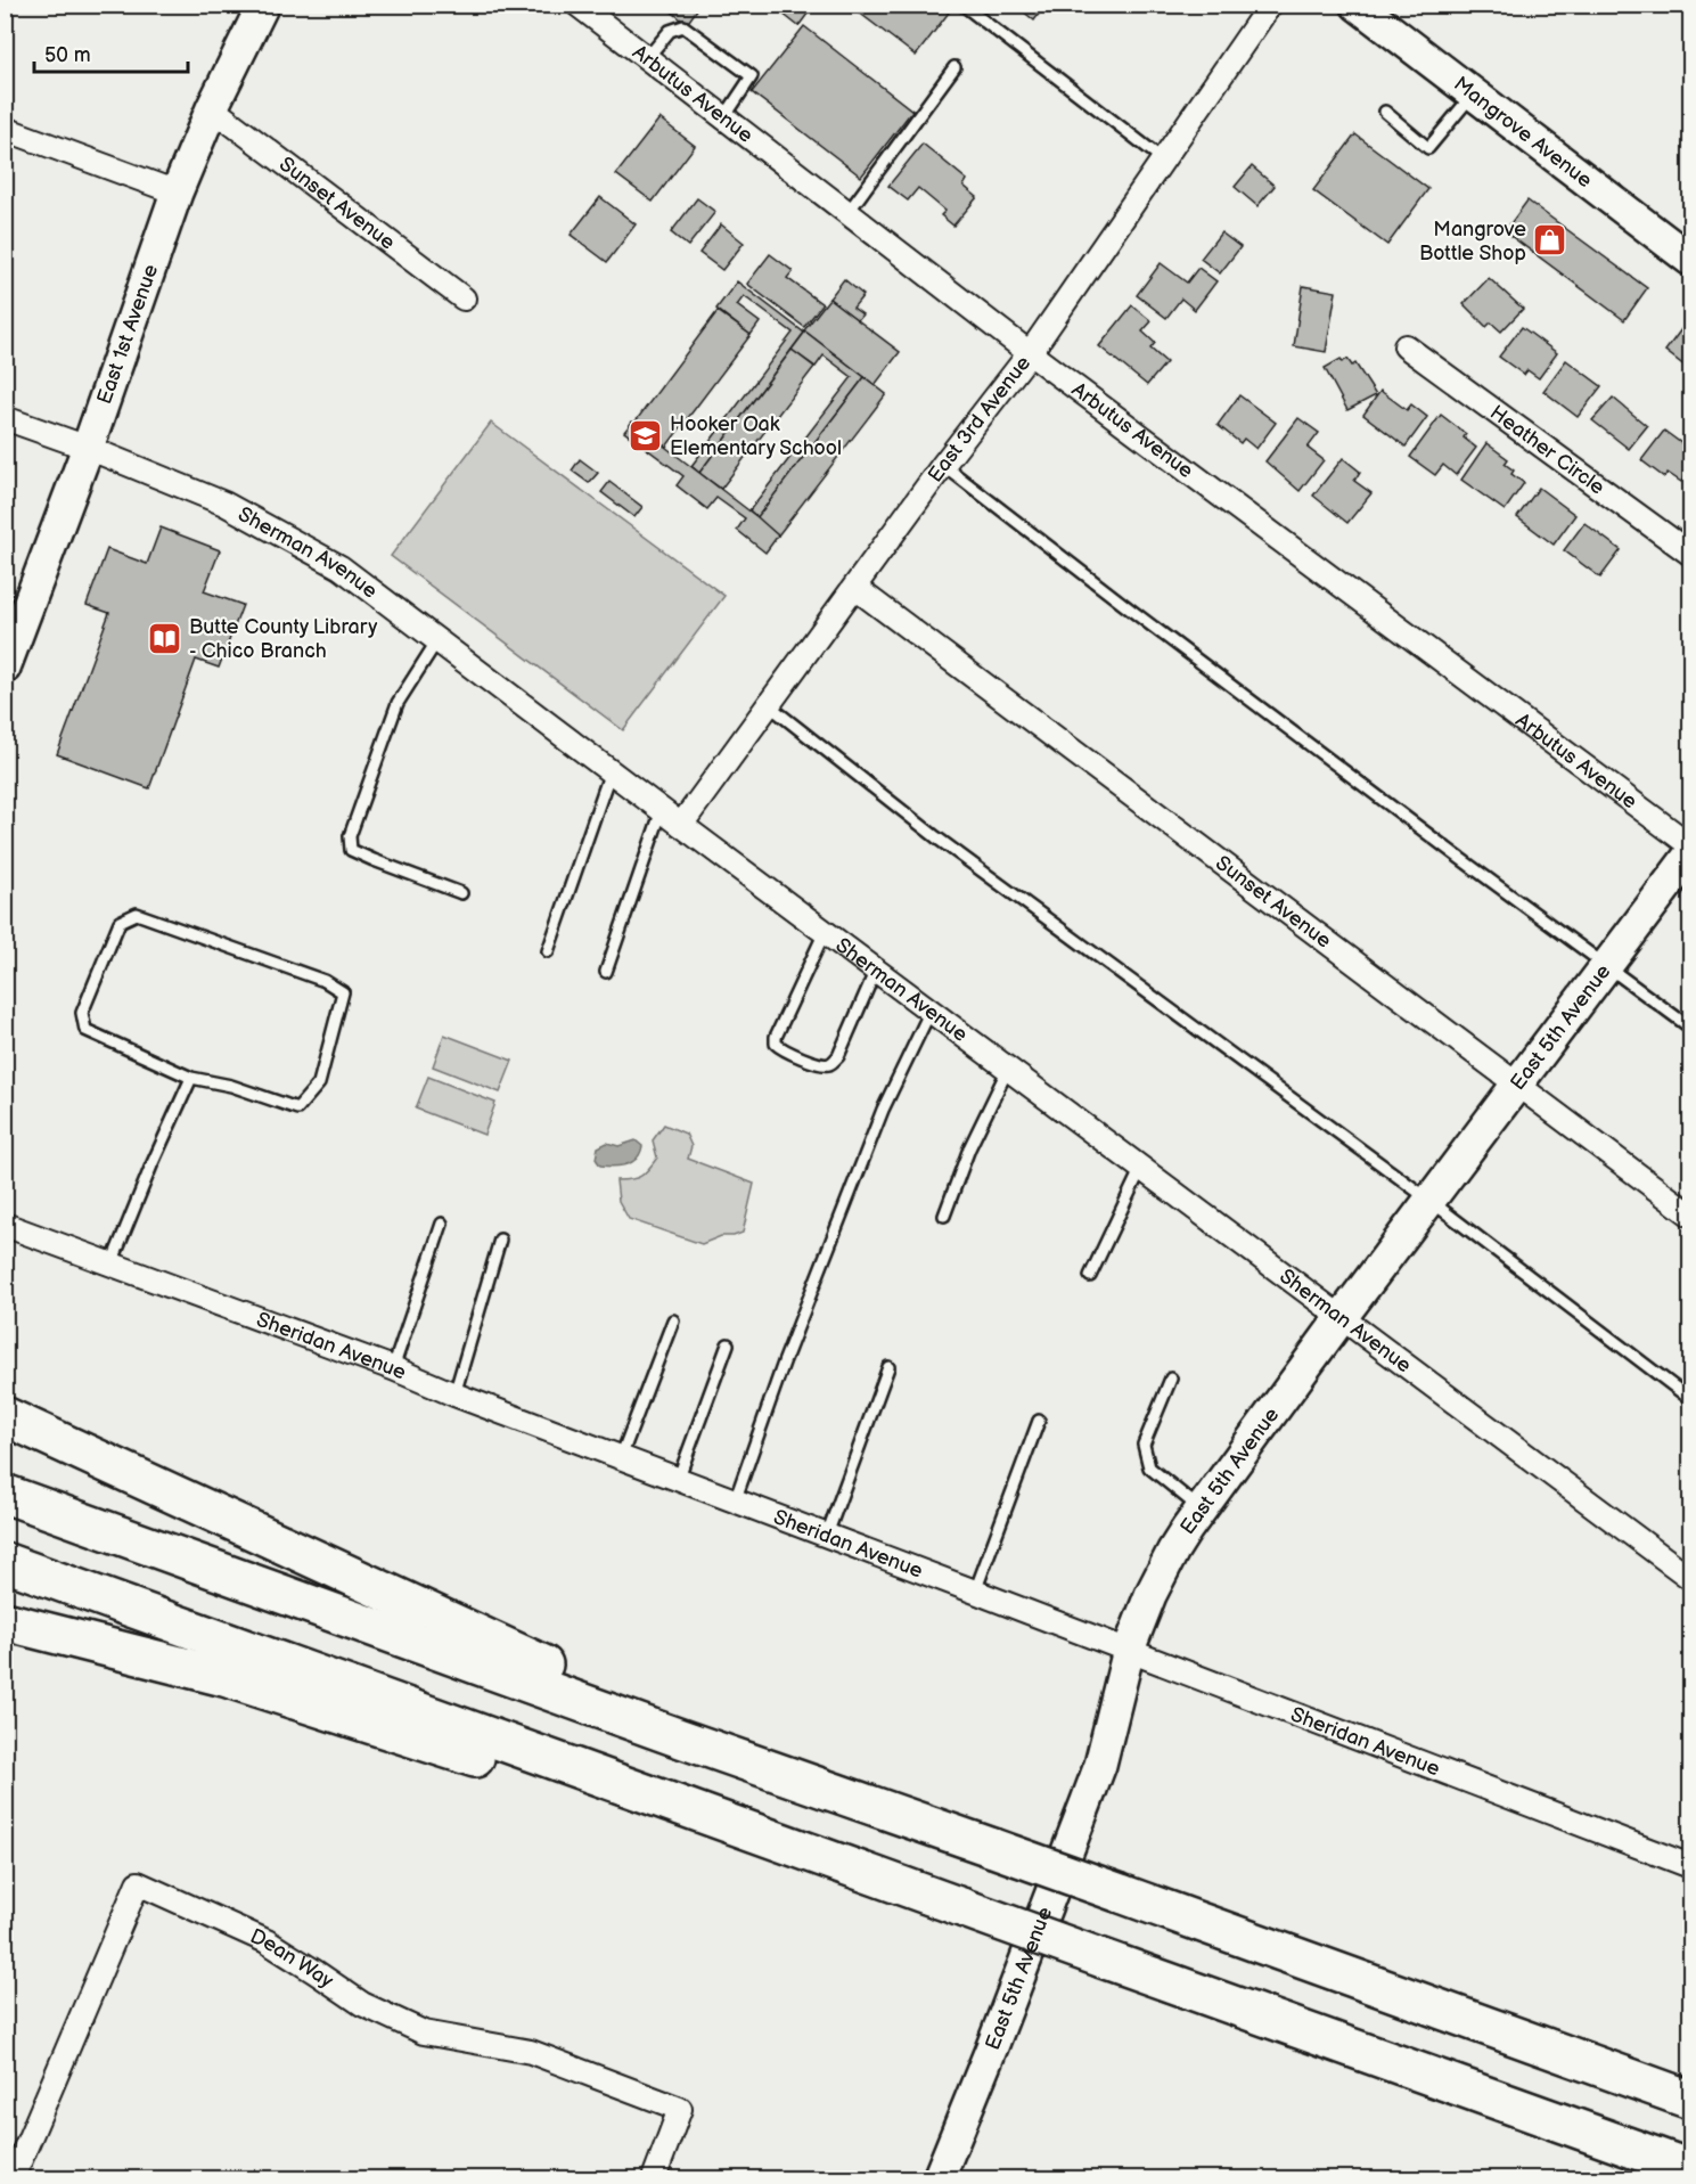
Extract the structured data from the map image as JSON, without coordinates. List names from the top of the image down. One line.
{"streets":{"street":["Arbutus Avenue","Mangrove Avenue","Sunset Avenue","East 1st Avenue","East 3rd Avenue","Heather Circle","Sherman Avenue","East 5th Avenue","Sheridan Avenue","Dean Way"]},"crossings":[["Arbutus Avenue","East 3rd Avenue"],["Sunset Avenue","East 1st Avenue"],["Sunset Avenue","East 3rd Avenue"],["Sunset Avenue","East 5th Avenue"],["East 1st Avenue","Sherman Avenue"],["East 3rd Avenue","Sherman Avenue"],["Sherman Avenue","East 5th Avenue"],["East 5th Avenue","Sheridan Avenue"]],"places":{"shop":["Mangrove Bottle Shop"],"school or university":["Hooker Oak Elementary School"],"library":["Butte County Library - Chico Branch"]},"scale_bar":"50 m"}
